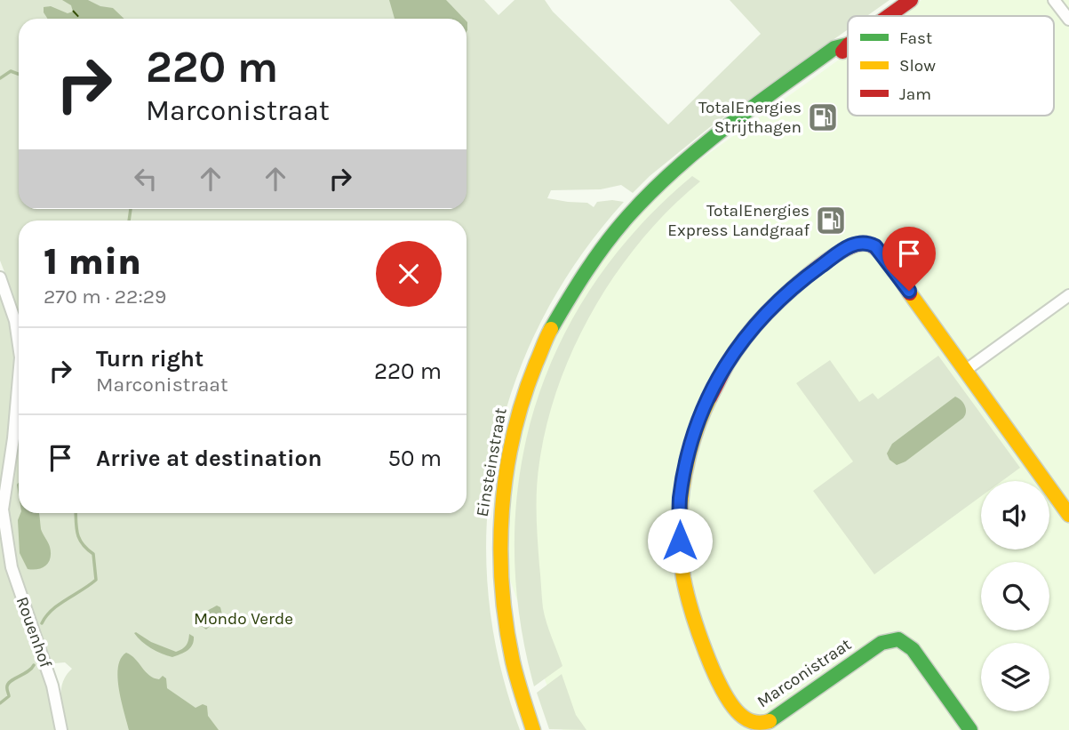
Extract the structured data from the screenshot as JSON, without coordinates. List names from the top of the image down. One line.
{"streets":{"street":["Einsteinstraat","Rouenhof","Marconistraat"]},"parks":["Mondo Verde"],"places":{"fuel station":["TotalEnergies Strijthagen","TotalEnergies Express Landgraaf"]},"legend":["Fast","Slow","Jam"],"page":{"turn":["220 m","Marconistraat"],"heading":["1 min","270 m · 22:29"],"list":[{"name":"Turn right","note":"Marconistraat","value":"220 m"},{"name":"Arrive at destination","value":"50 m"}]}}
